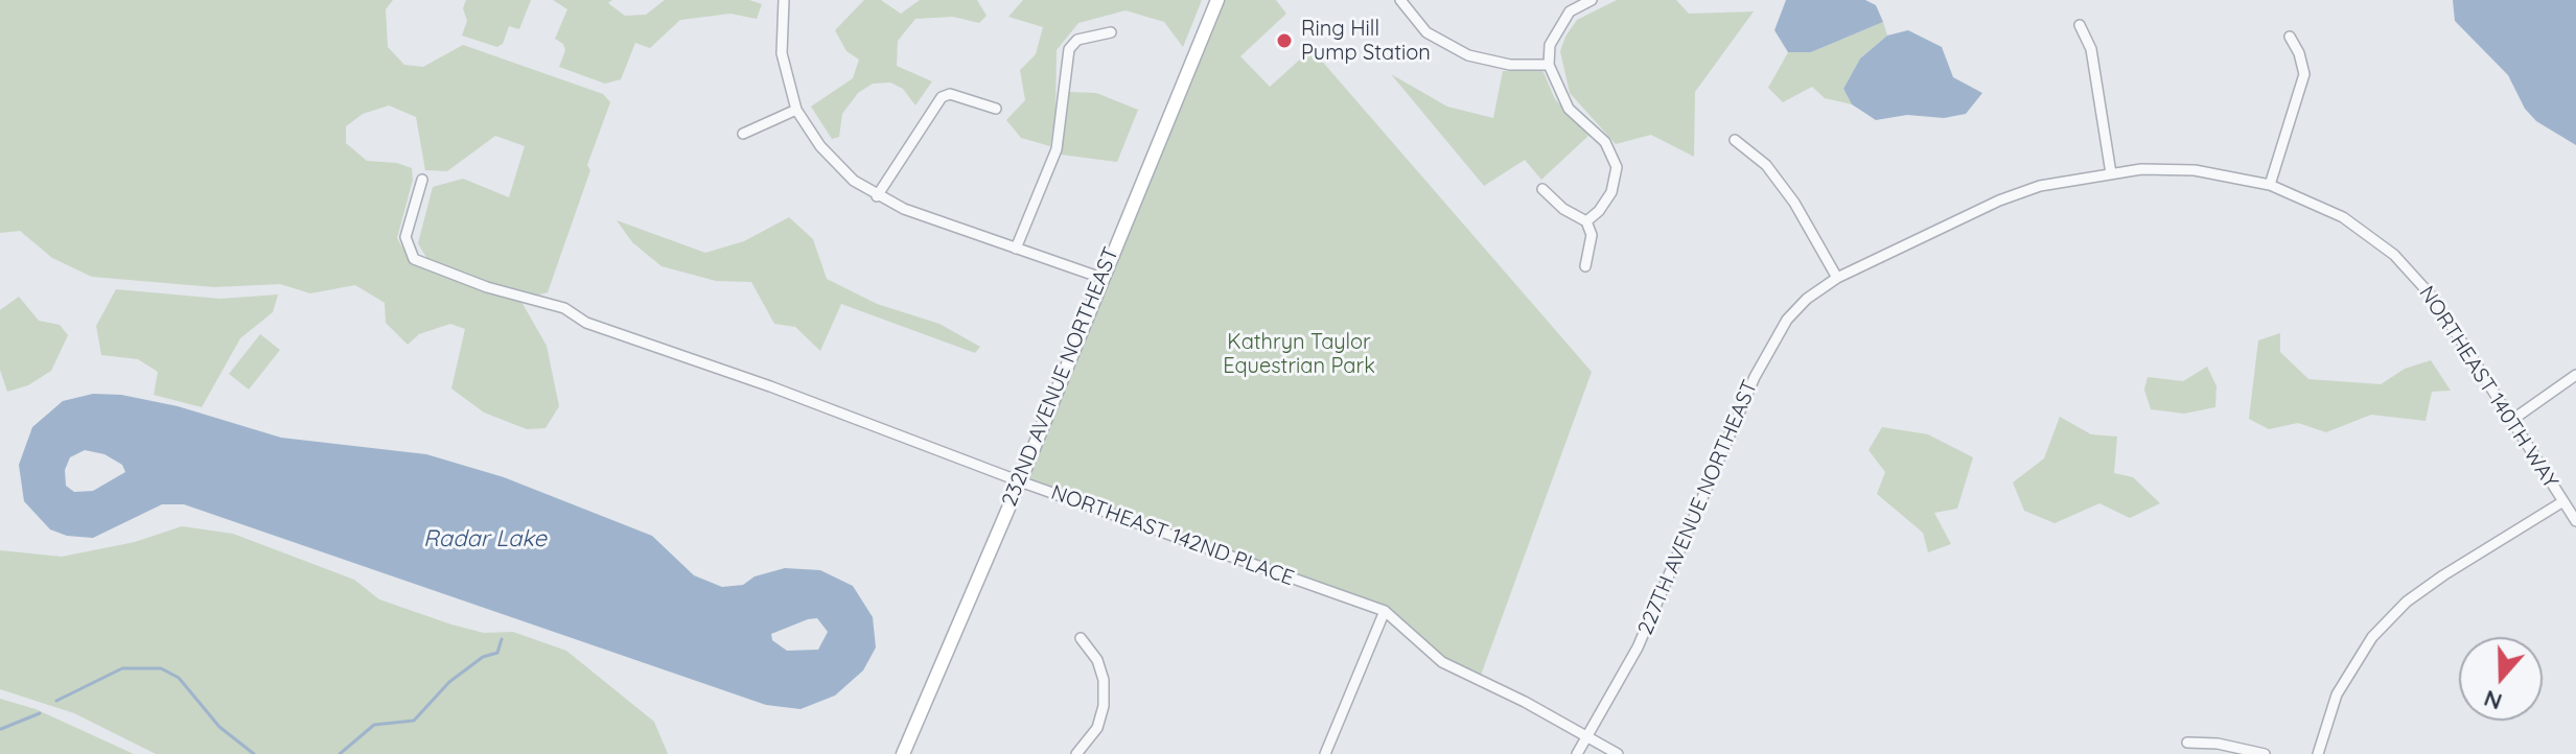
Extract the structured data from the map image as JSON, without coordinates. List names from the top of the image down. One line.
{"streets":{"street":["232ND AVENUE NORTHEAST","NORTHEAST 140TH WAY","227TH AVENUE NORTHEAST","NORTHEAST 142ND PLACE"]},"crossings":[["232ND AVENUE NORTHEAST","NORTHEAST 142ND PLACE"],["NORTHEAST 140TH WAY","227TH AVENUE NORTHEAST"],["227TH AVENUE NORTHEAST","NORTHEAST 142ND PLACE"]],"water":["Radar Lake"],"parks":["Kathryn Taylor Equestrian Park"],"places":["Ring Hill Pump Station"],"north":"bottom"}
